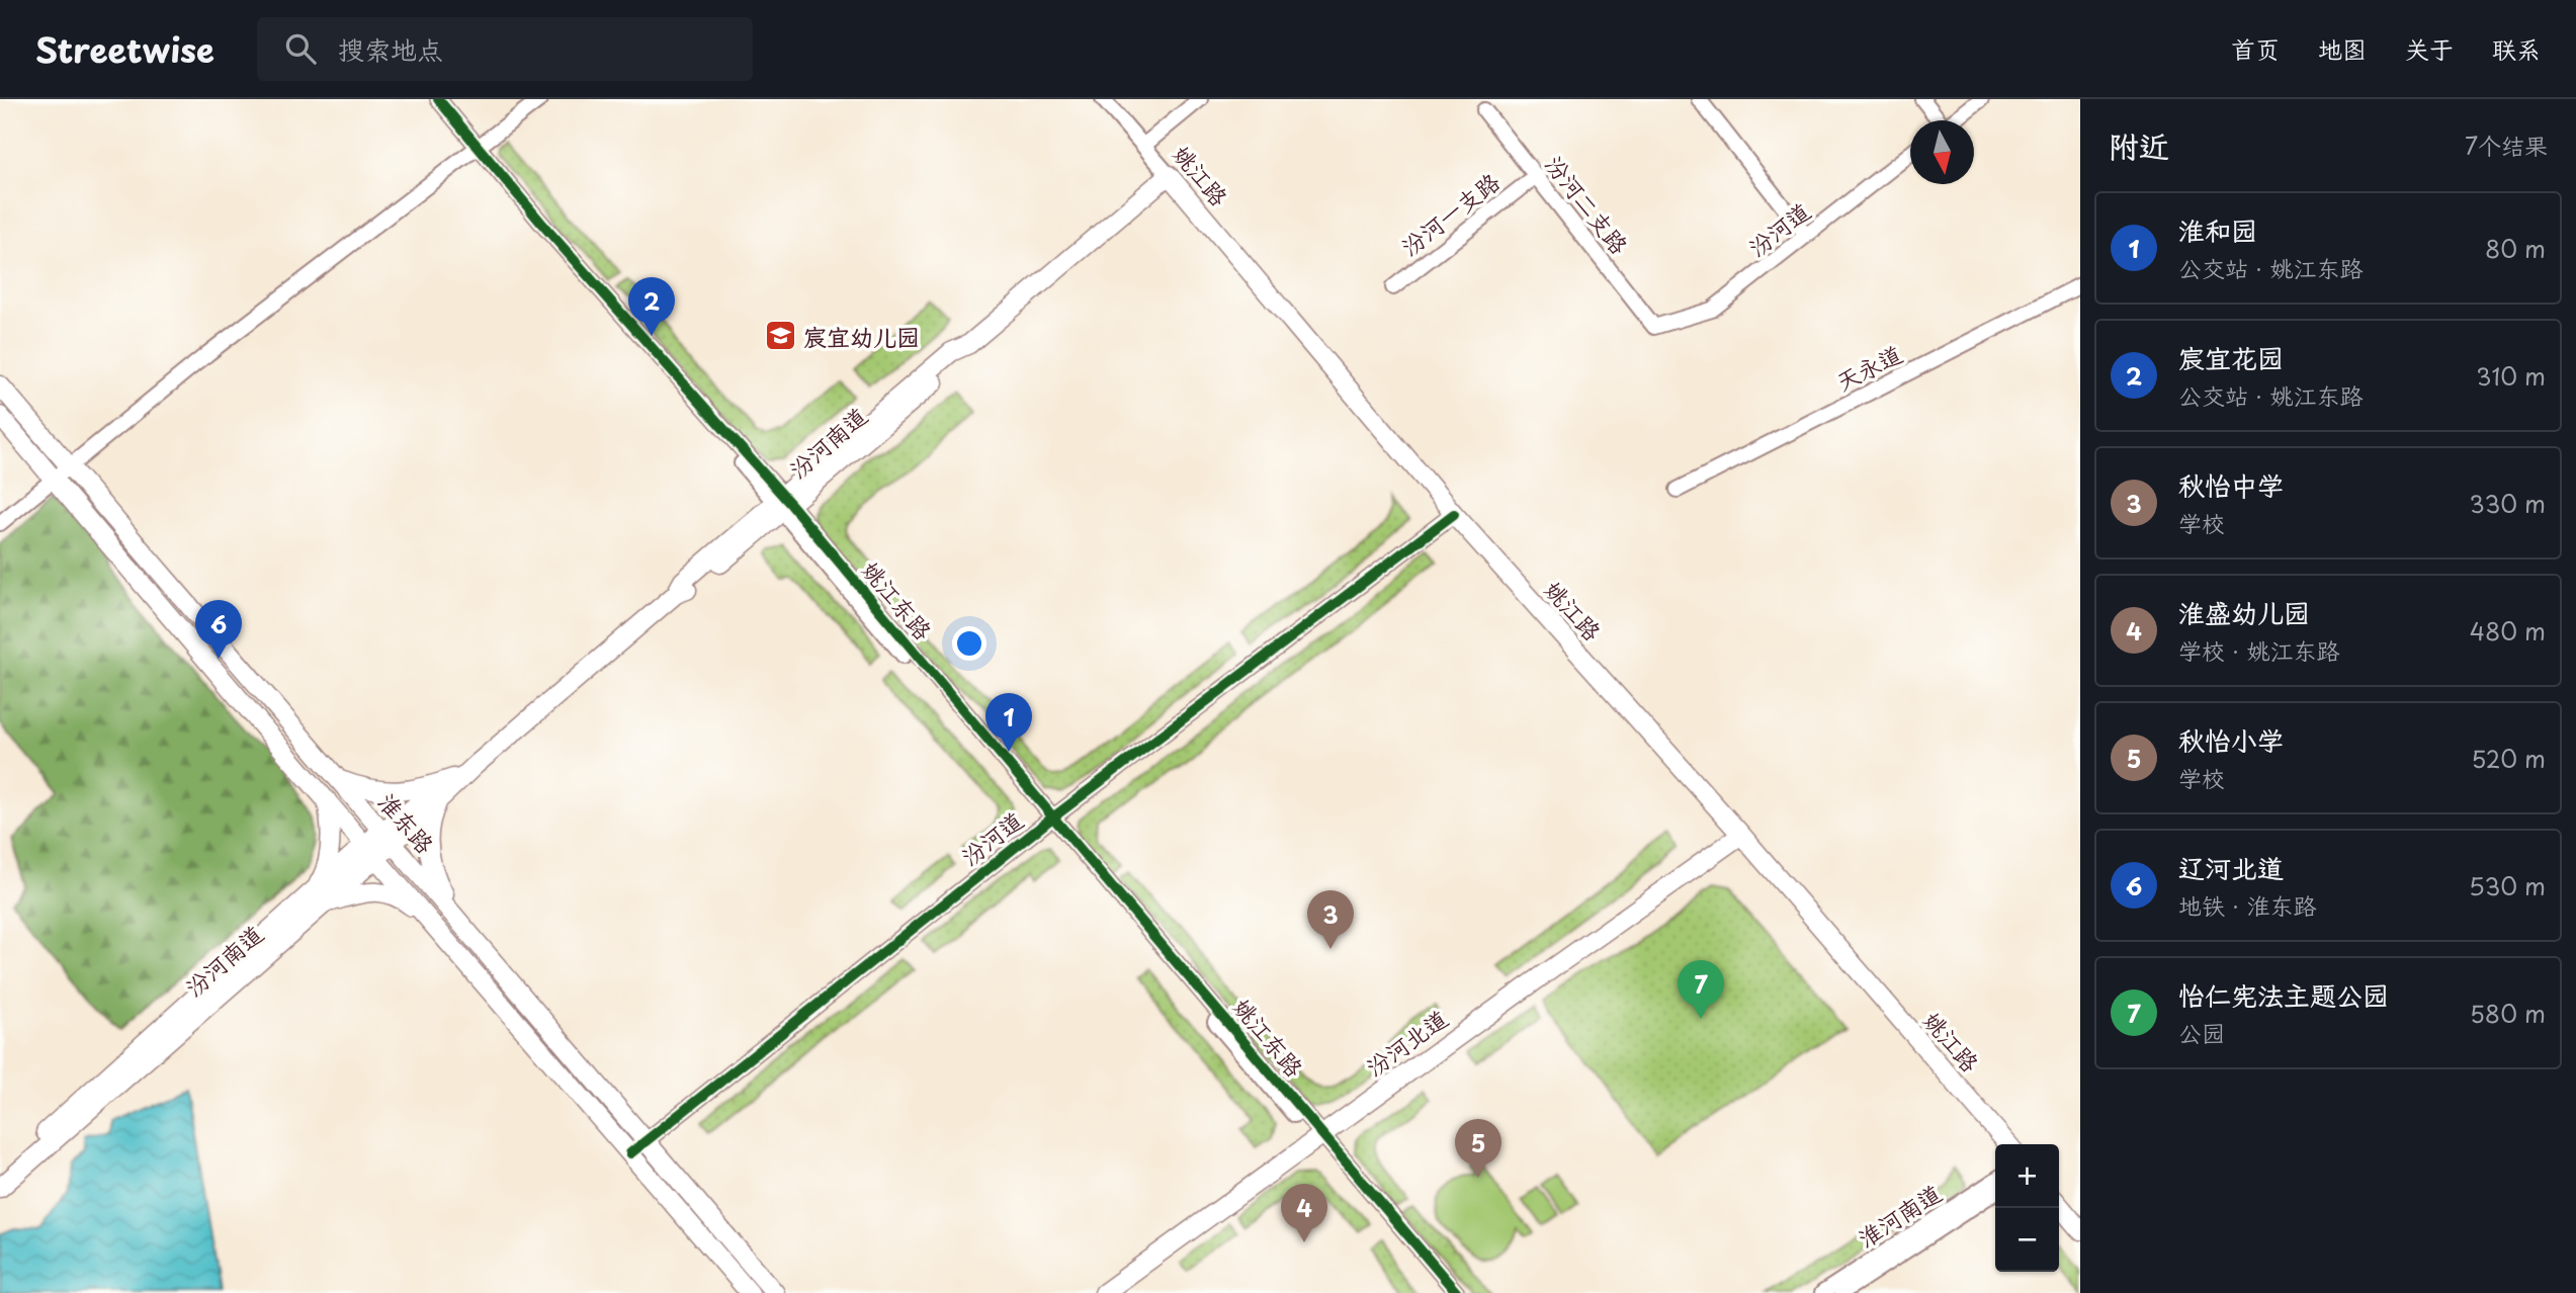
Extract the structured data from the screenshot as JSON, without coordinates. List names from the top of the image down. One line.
{"streets":{"main road":["姚江路","汾河南道","淮东路","汾河北道"],"street":["汾河二支路","汾河一支路","汾河道","天永道","姚江东路","淮河南道"]},"crossings":[["姚江路","汾河道"],["姚江路","汾河南道"],["姚江路","汾河北道"],["汾河二支路","汾河一支路"],["汾河二支路","汾河道"],["汾河道","姚江东路"],["汾河道","淮东路"],["汾河南道","姚江东路"],["汾河南道","淮东路"],["姚江东路","汾河北道"]],"places":{"school or university":["宸宜幼儿园"]},"north":"bottom","page":{"header":"Streetwise","search":"搜索地点","nav":["首页","地图","关于","联系"],"heading":["附近","7个结果"],"list":[{"mark":"1","name":"淮和园","note":"公交站 · 姚江东路","value":"80 m"},{"mark":"2","name":"宸宜花园","note":"公交站 · 姚江东路","value":"310 m"},{"mark":"3","name":"秋怡中学","note":"学校","value":"330 m"},{"mark":"4","name":"淮盛幼儿园","note":"学校 · 姚江东路","value":"480 m"},{"mark":"5","name":"秋怡小学","note":"学校","value":"520 m"},{"mark":"6","name":"辽河北道","note":"地铁 · 淮东路","value":"530 m"},{"mark":"7","name":"怡仁宪法主题公园","note":"公园","value":"580 m"}],"pins":["2","6","1","3","7","5","4"],"map_buttons":["+","−"]}}
